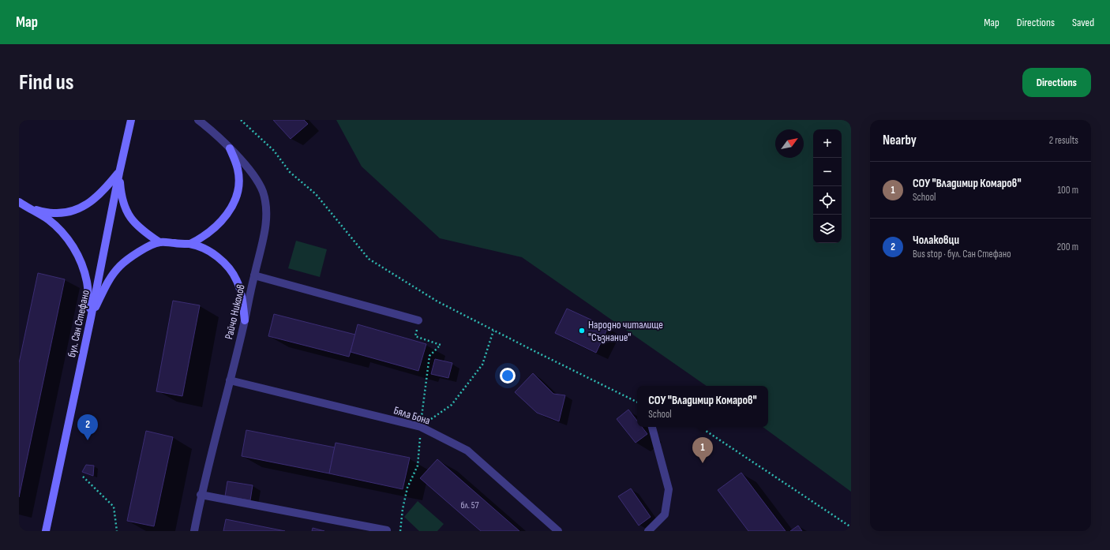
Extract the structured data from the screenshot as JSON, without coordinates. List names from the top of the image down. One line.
{"streets":{"main road":["бул. Сан Стефано"],"street":["Райчо Николов","Бяла Бона"]},"crossings":[["Райчо Николов","Бяла Бона"]],"places":["Народно читалище \"Съзнание\""],"house_numbers":["бл. 57"],"north":"top right","page":{"header":"Map","nav":["Map","Directions","Saved"],"buttons":"Directions","title":"Find us","heading":["Nearby","2 results"],"map_buttons":["+","−"],"list":[{"mark":"1","name":"СОУ \"Владимир Комаров\"","note":"School","value":"100 m"},{"mark":"2","name":"Чолаковци","note":"Bus stop · бул. Сан Стефано","value":"200 m"}],"popup":["СОУ \"Владимир Комаров\"","School"],"pins":["2","1"]}}
